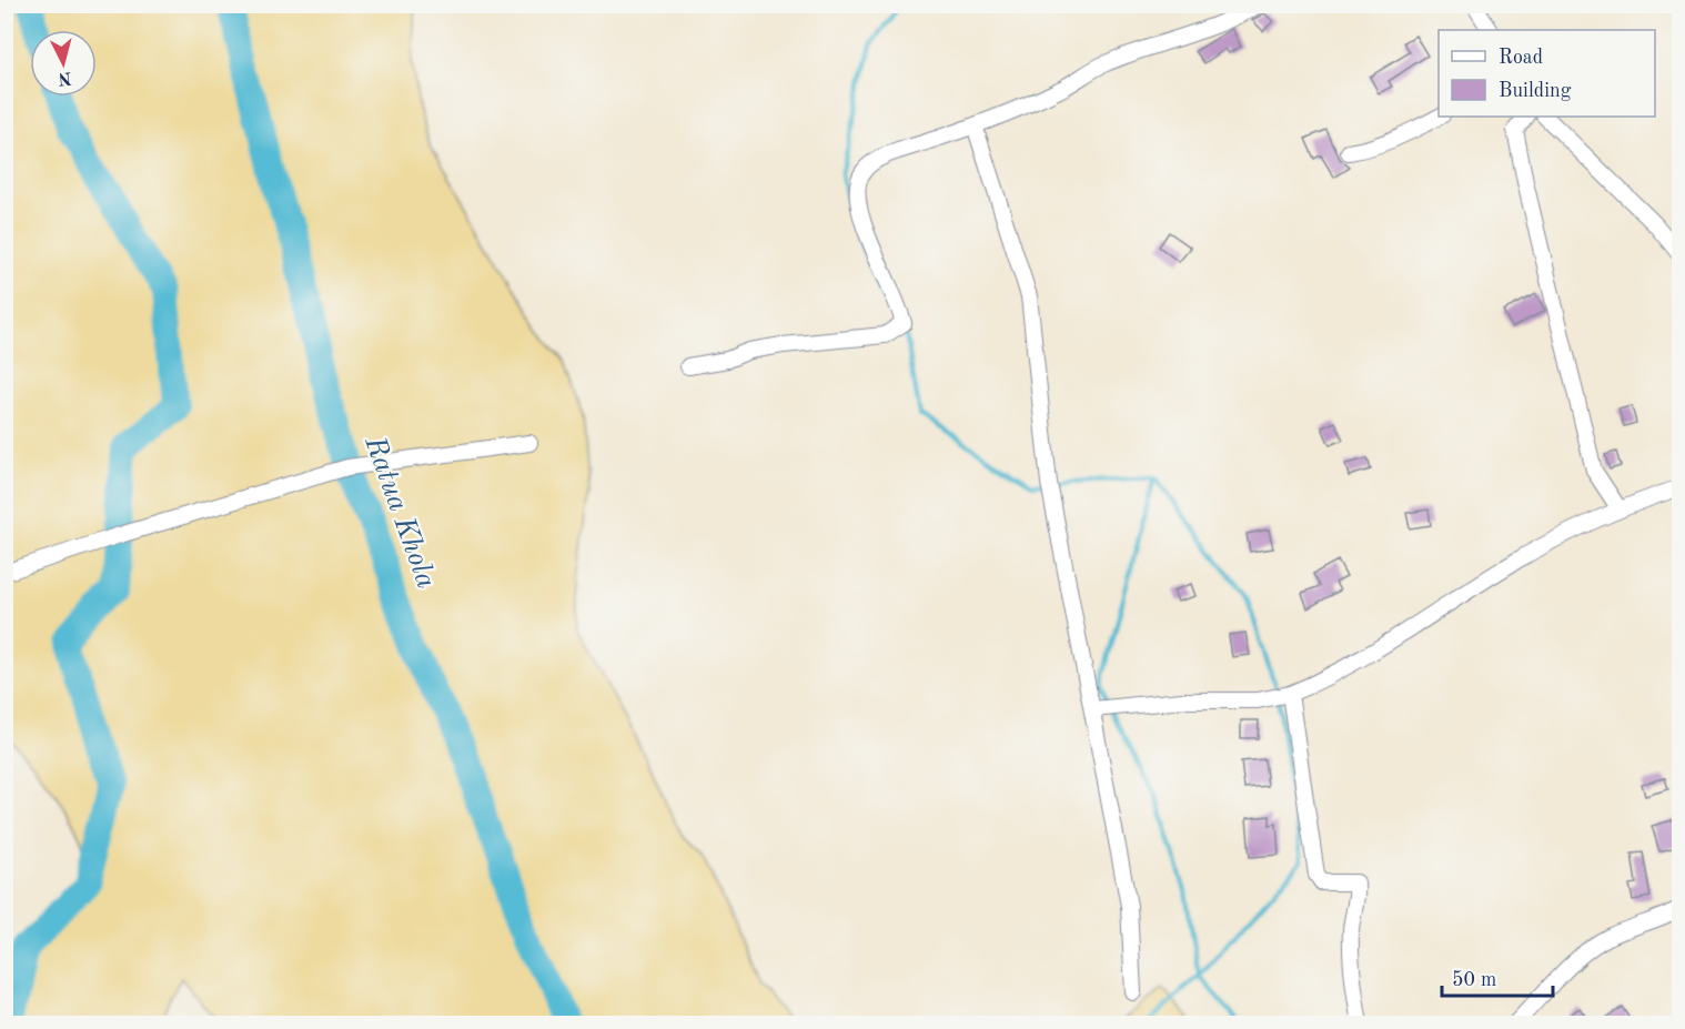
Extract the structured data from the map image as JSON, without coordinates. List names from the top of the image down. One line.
{"water":["Ratua Khola"],"legend":["Road","Building"],"scale_bar":"50 m","north":"bottom"}
